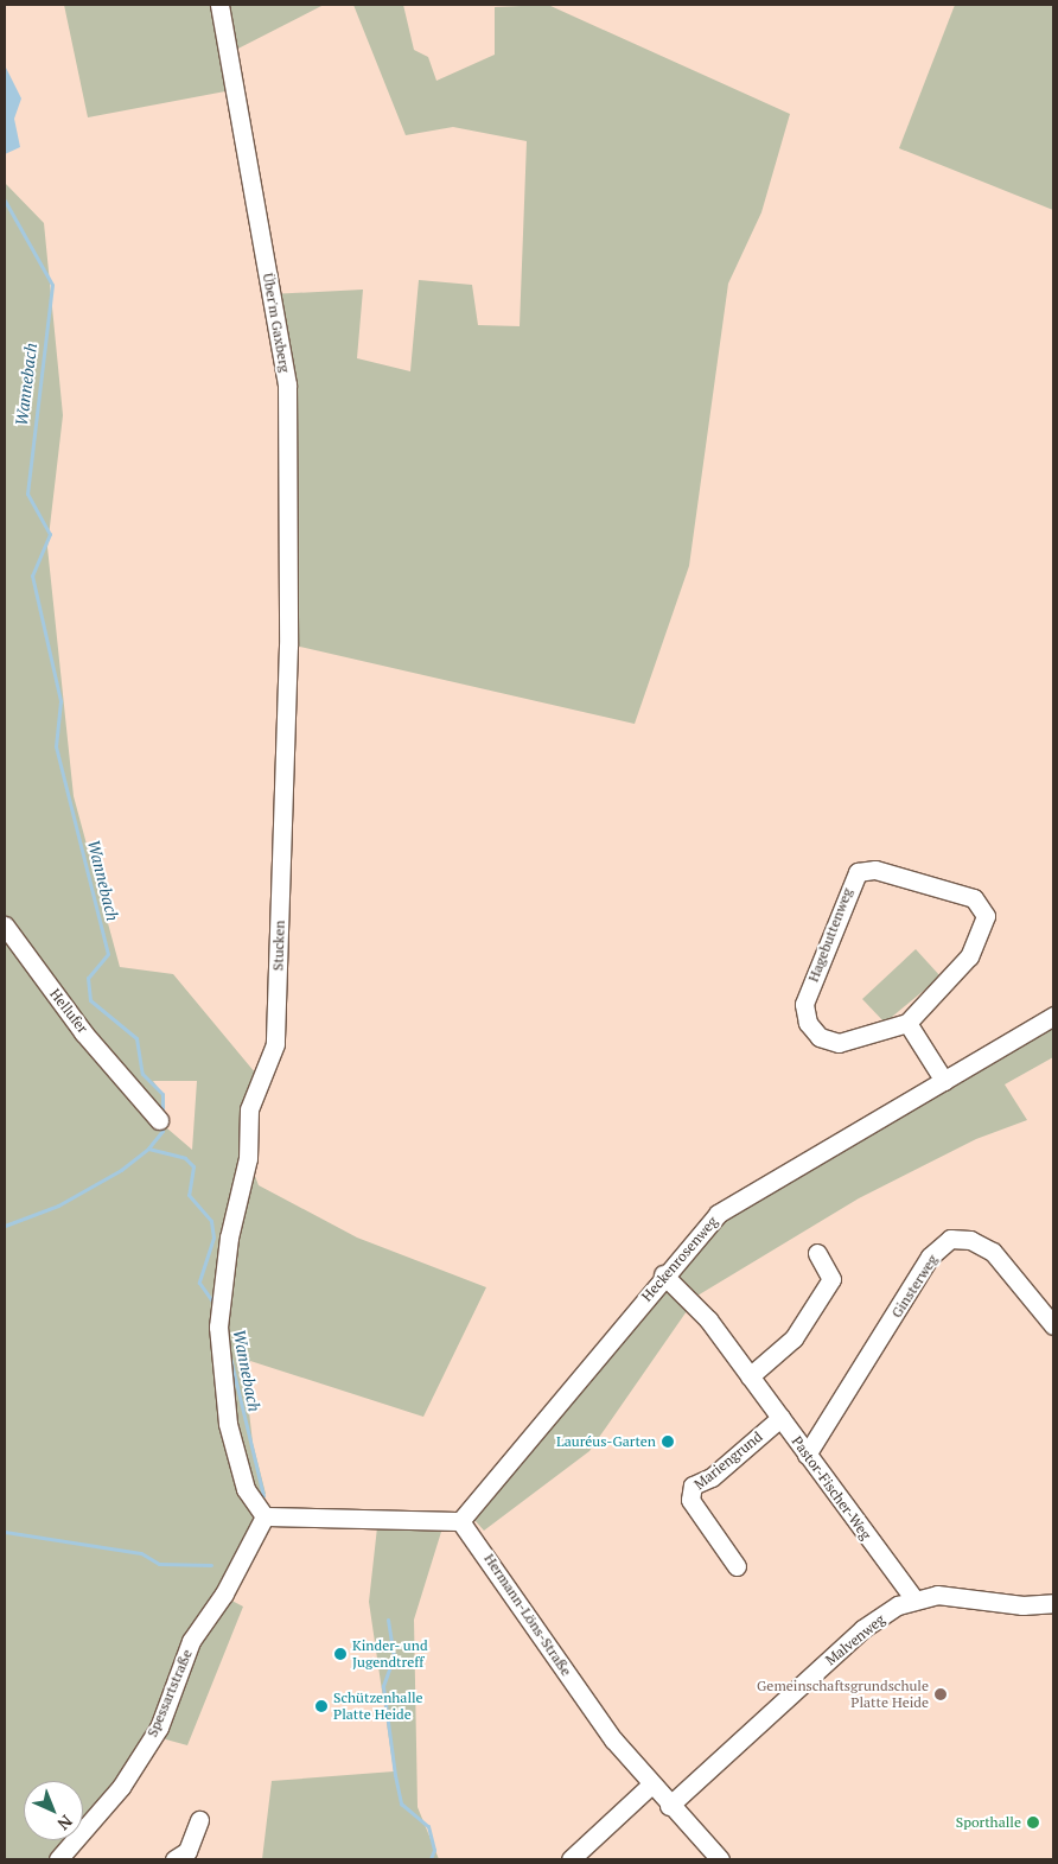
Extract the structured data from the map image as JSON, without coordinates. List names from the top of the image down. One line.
{"streets":{"street":["Über'm Gaxberg","Hagebuttenweg","Stucken","Hellufer","Heckenrosenweg","Ginsterweg","Mariengrund","Pastor-Fischer-Weg","Hermann-Löns-Straße","Malvenweg","Spessartstraße"]},"crossings":[["Über'm Gaxberg","Stucken"],["Stucken","Spessartstraße"],["Heckenrosenweg","Pastor-Fischer-Weg"],["Heckenrosenweg","Hermann-Löns-Straße"],["Ginsterweg","Pastor-Fischer-Weg"],["Mariengrund","Pastor-Fischer-Weg"],["Pastor-Fischer-Weg","Malvenweg"],["Hermann-Löns-Straße","Malvenweg"]],"water":["Wannebach"],"places":["Lauréus-Garten","Kinder- und Jugendtreff","Gemeinschaftsgrundschule Platte Heide","Schützenhalle Platte Heide","Sporthalle"],"north":"bottom right"}
